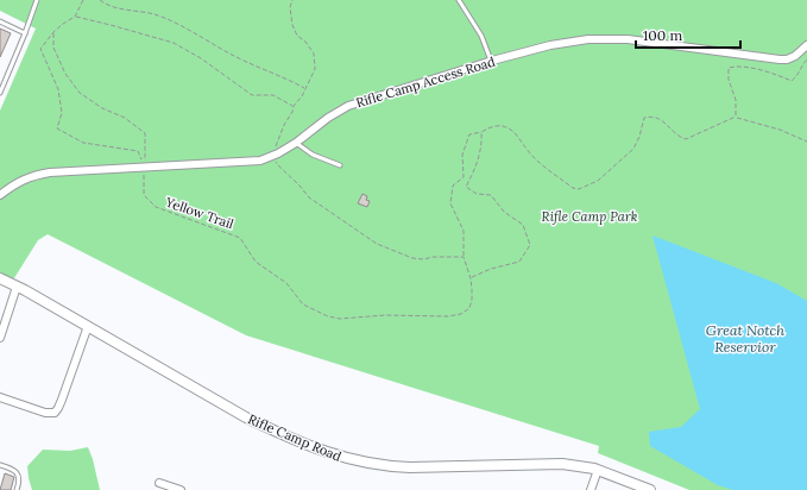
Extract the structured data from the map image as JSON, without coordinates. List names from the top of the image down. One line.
{"streets":{"street":["Rifle Camp Access Road","Rifle Camp Road"],"path":["Yellow Trail"]},"crossings":[["Rifle Camp Access Road","Yellow Trail"]],"water":["Great Notch Reservior"],"parks":["Rifle Camp Park"],"scale_bar":"100 m"}
